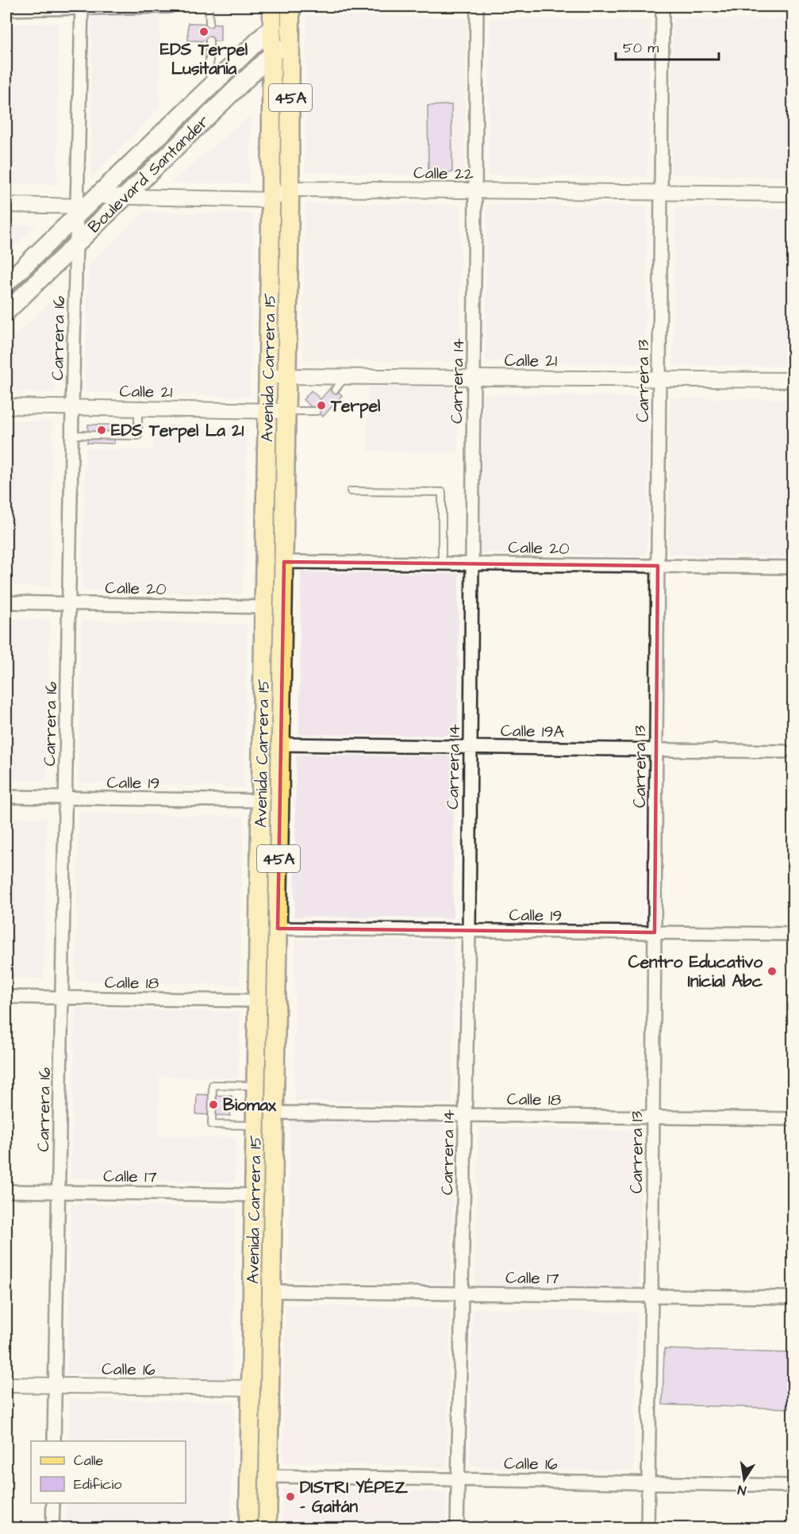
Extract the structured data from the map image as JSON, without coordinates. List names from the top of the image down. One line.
{"streets":{"main road":["45A","Boulevard Santander","Avenida Carrera 15"],"street":["Calle 22","Carrera 16","Calle 21","Carrera 14","Carrera 13","Calle 20","Calle 19A","Calle 19","Calle 18","Calle 17","Calle 16"]},"crossings":[["Calle 22","Avenida Carrera 15"],["Calle 22","Carrera 14"],["Calle 22","Carrera 13"],["Boulevard Santander","Carrera 16"],["Boulevard Santander","Avenida Carrera 15"],["Carrera 16","Calle 21"],["Carrera 16","Calle 20"],["Carrera 16","Calle 19"],["Carrera 16","Calle 18"],["Carrera 16","Calle 17"],["Carrera 16","Calle 16"],["Calle 21","Avenida Carrera 15"],["Calle 21","Carrera 14"],["Calle 21","Carrera 13"],["Avenida Carrera 15","Calle 20"],["Avenida Carrera 15","Calle 19A"],["Avenida Carrera 15","Calle 19"],["Avenida Carrera 15","Calle 18"],["Avenida Carrera 15","Calle 17"],["Avenida Carrera 15","Calle 16"],["Carrera 14","Calle 20"],["Carrera 14","Calle 19A"],["Carrera 14","Calle 19"],["Carrera 14","Calle 18"],["Carrera 14","Calle 17"],["Carrera 14","Calle 16"],["Carrera 13","Calle 20"],["Carrera 13","Calle 19A"],["Carrera 13","Calle 19"],["Carrera 13","Calle 18"],["Carrera 13","Calle 17"],["Carrera 13","Calle 16"]],"places":["EDS Terpel Lusitania","Terpel","EDS Terpel La 21","Centro Educativo Inicial Abc","Biomax","DISTRI YÉPEZ - Gaitán"],"legend":["Calle","Edificio"],"scale_bar":"50 m","north":"bottom"}
